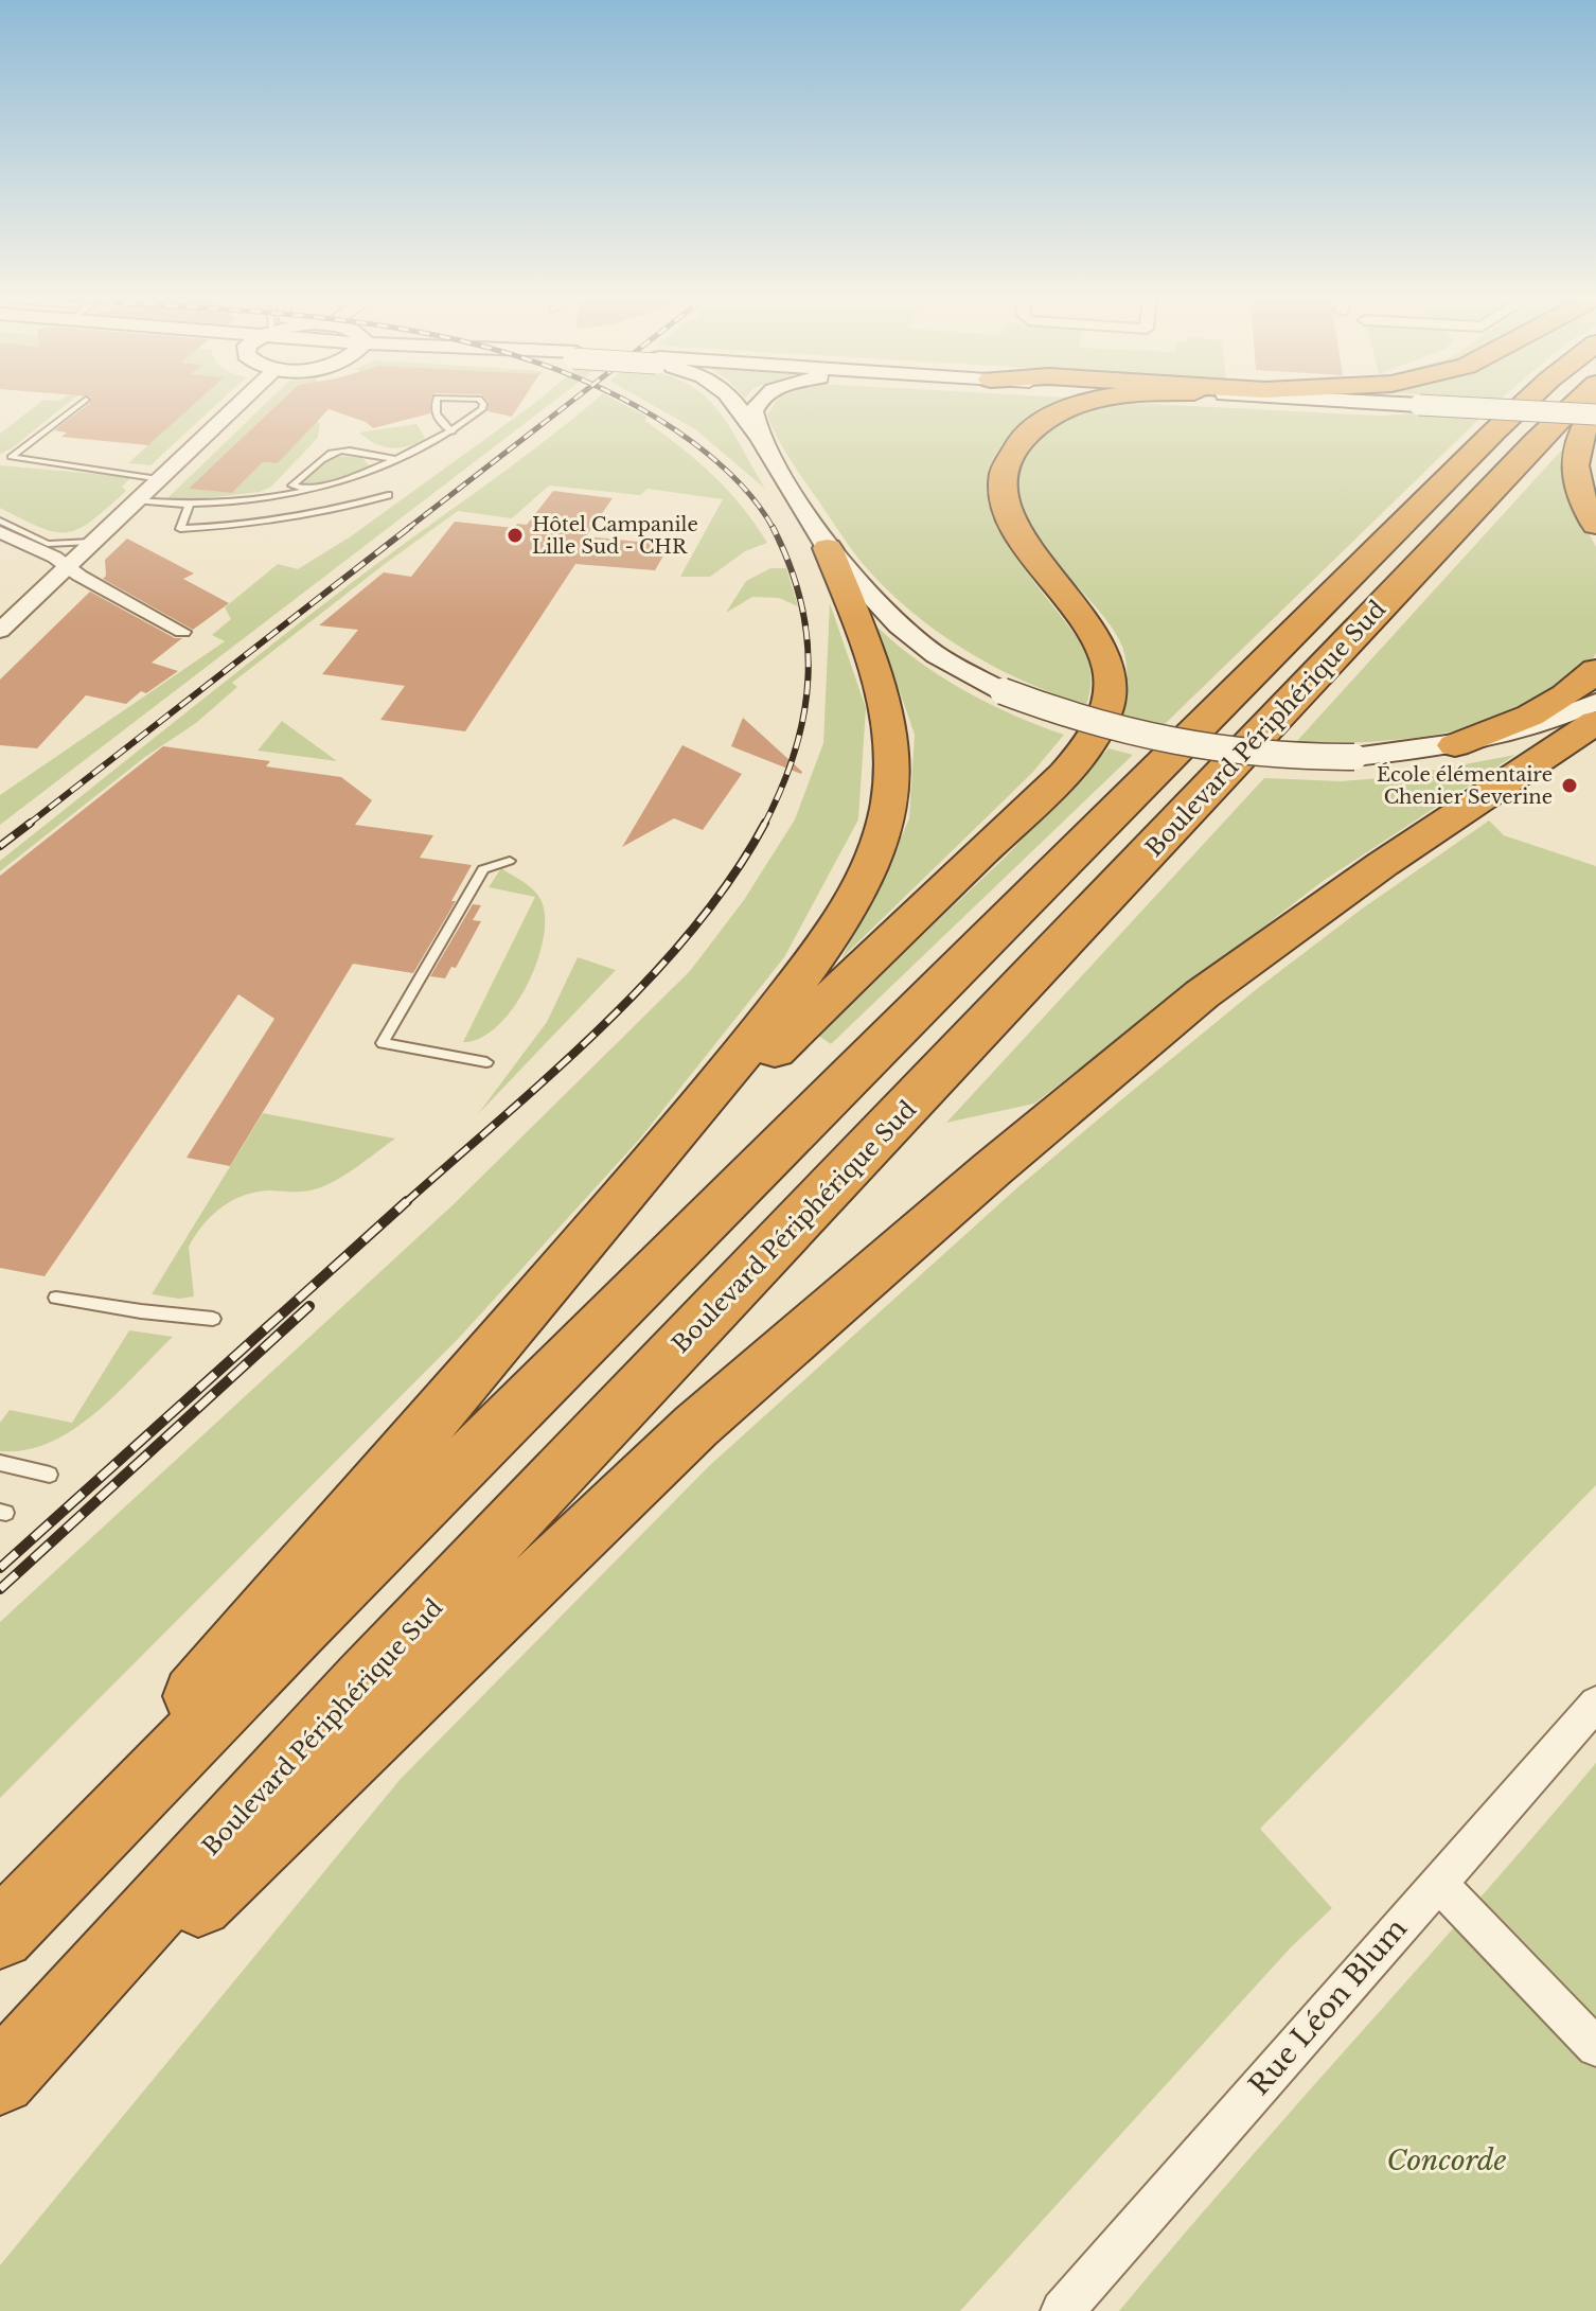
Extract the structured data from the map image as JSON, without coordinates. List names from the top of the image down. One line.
{"streets":{"highway":["Boulevard Périphérique Sud"],"street":["Rue Léon Blum"]},"parks":["Concorde"],"places":["Hôtel Campanile Lille Sud - CHR","École élémentaire Chenier Severine"]}
